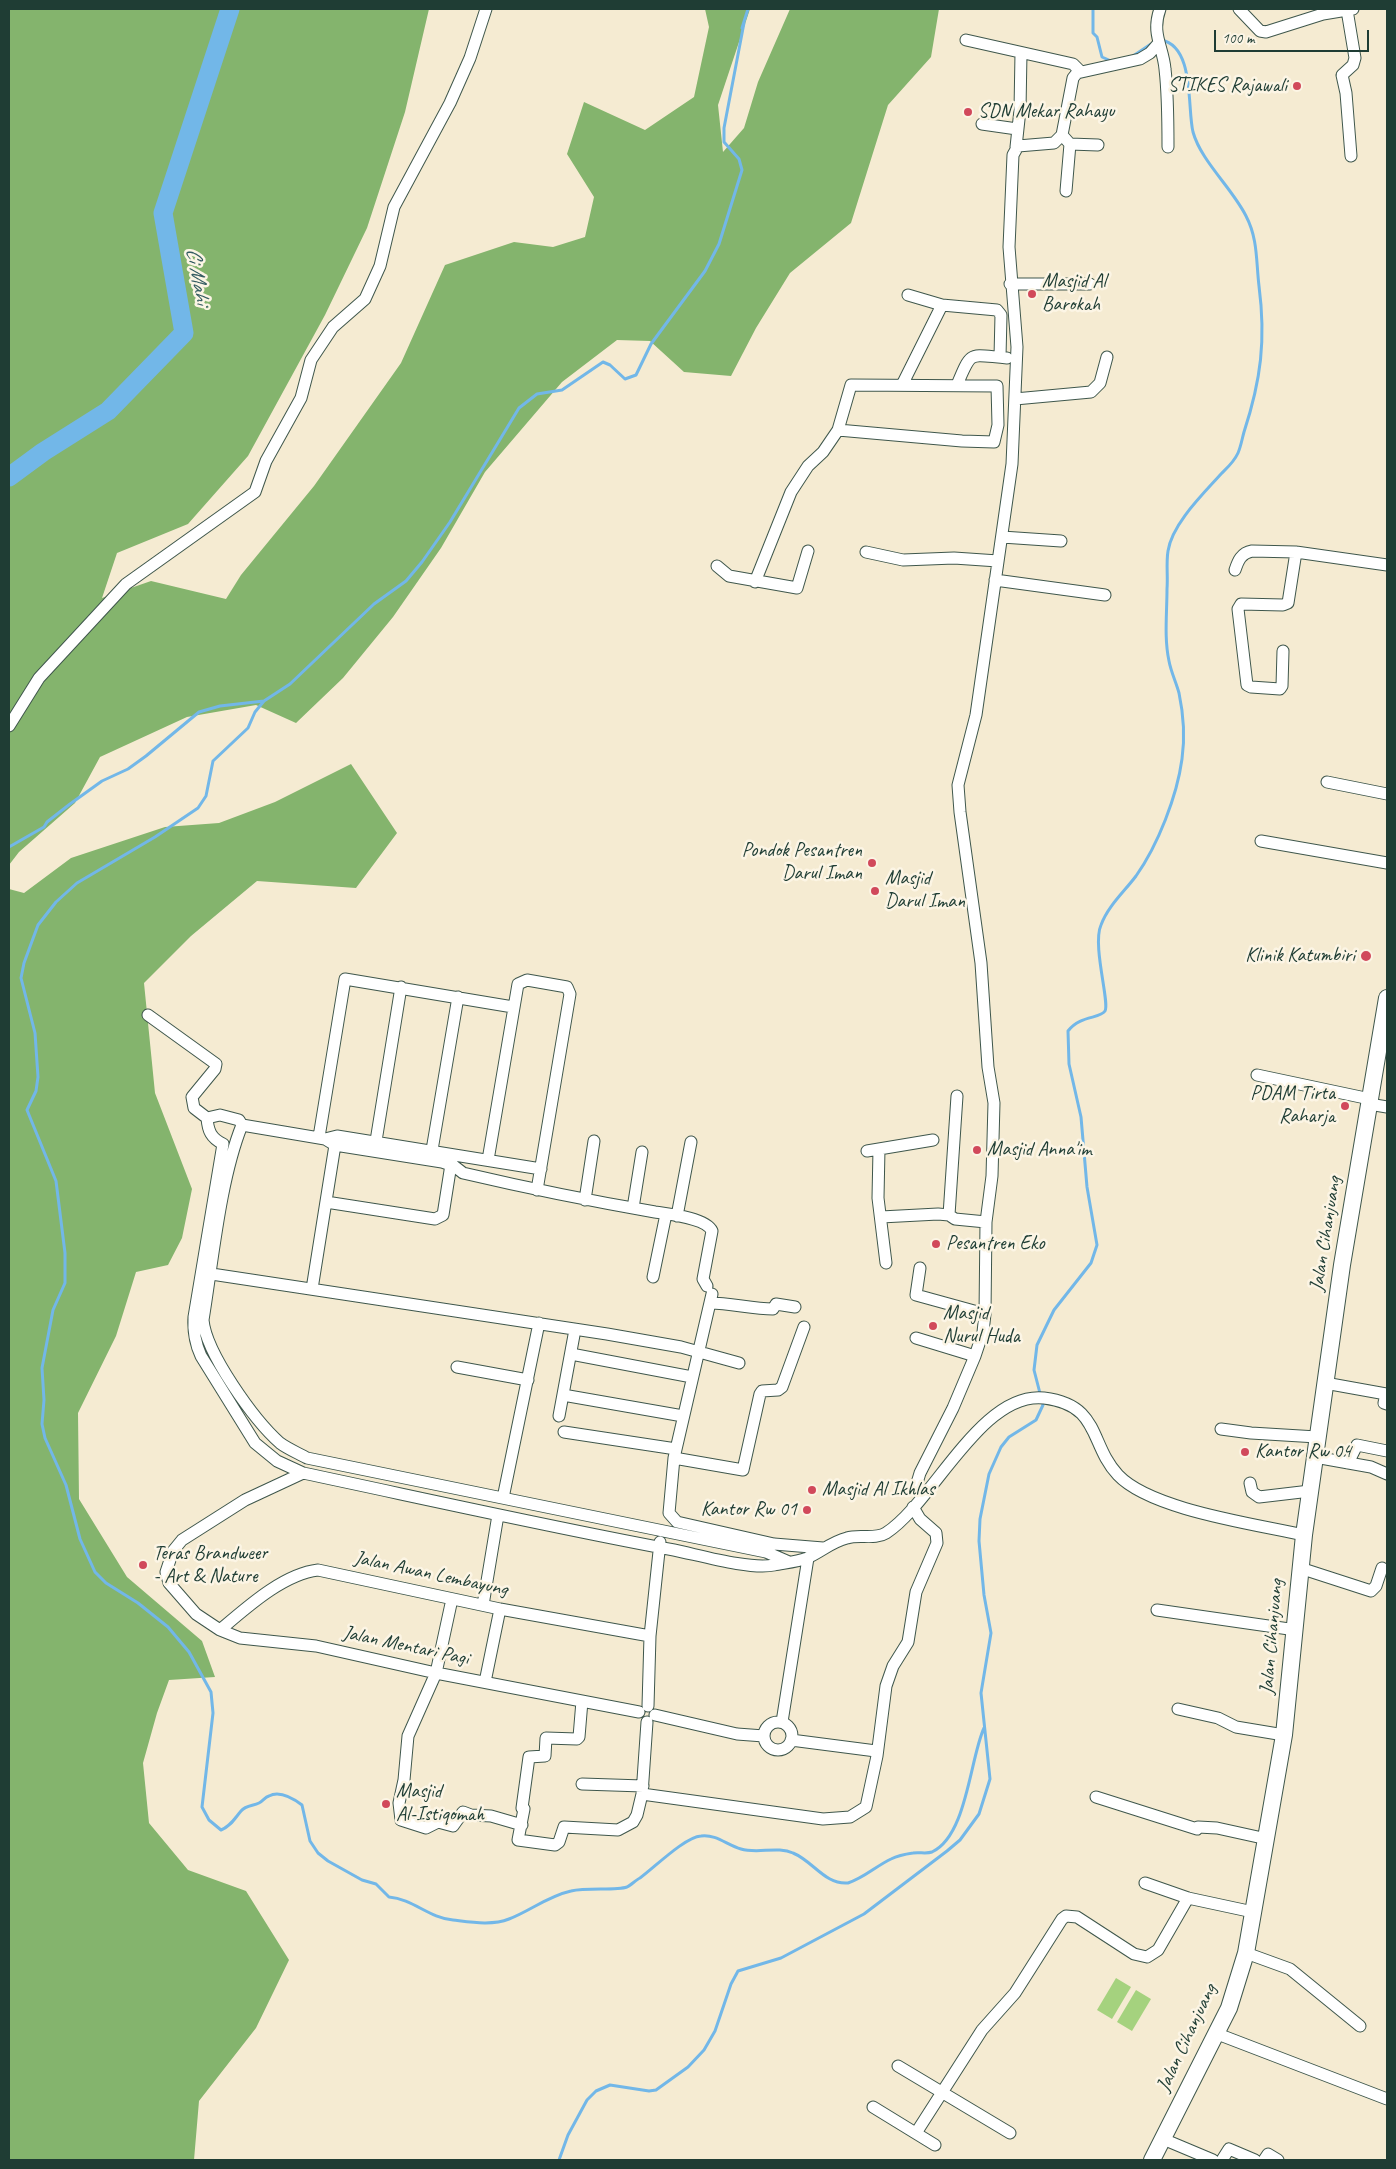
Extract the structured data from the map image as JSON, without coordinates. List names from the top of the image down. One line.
{"streets":{"main road":["Jalan Cihanjuang"],"street":["Jalan Awan Lembayung","Jalan Mentari Pagi"]},"crossings":[["Jalan Awan Lembayung","Jalan Mentari Pagi"]],"water":["Ci Mahi"],"places":["STIKES Rajawali","SDN Mekar Rahayu","Masjid Al Barokah","Pondok Pesantren Darul Iman","Masjid Darul Iman","Klinik Katumbiri","PDAM Tirta Raharja","Masjid Anna'im","Pesantren Eko","Masjid Nurul Huda","Kantor Rw 04","Masjid Al Ikhlas","Kantor Rw 01","Teras Brandweer - Art & Nature","Masjid Al-Istiqomah"],"scale_bar":"100 m"}
